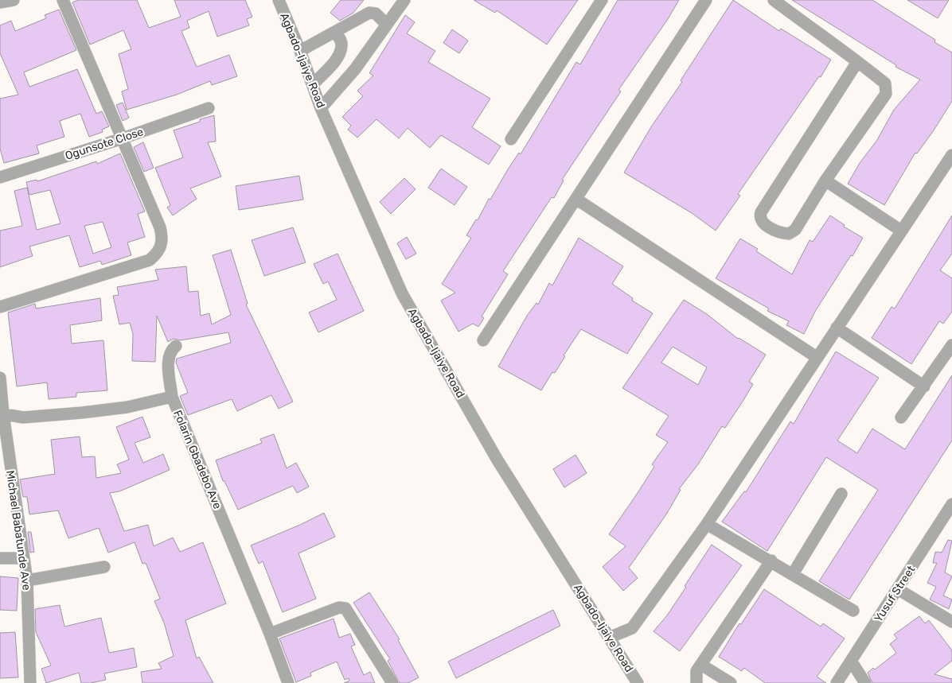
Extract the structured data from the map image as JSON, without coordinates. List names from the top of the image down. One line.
{"streets":{"street":["Agbado-Ijaiye Road","Ogunsote Close","Folarin Gbadebo Ave","Michael Babatunde Ave","Yusuf Street"]},"crossings":[["Folarin Gbadebo Ave","Michael Babatunde Ave"]]}
